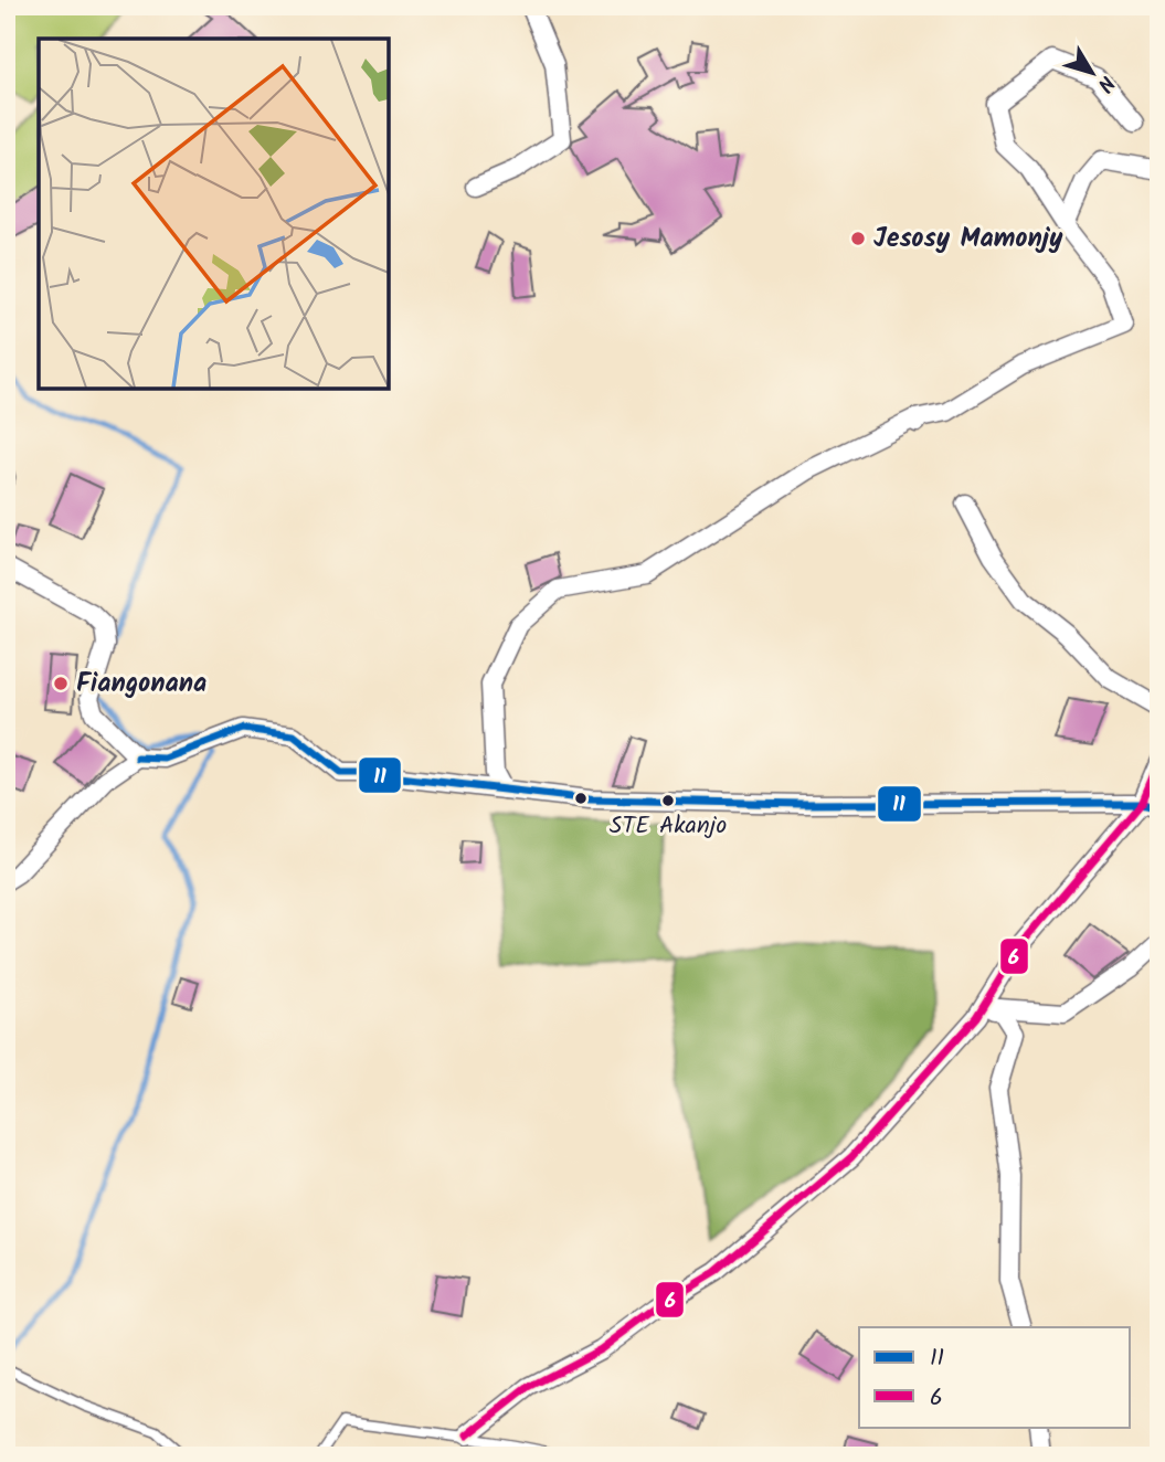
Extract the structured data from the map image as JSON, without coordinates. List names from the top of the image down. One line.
{"places":["Jesosy Mamonjy","Fiangonana","STE Akanjo"],"lines":["transit line 11","transit line 6"],"legend":["11","6"],"north":"bottom right"}
